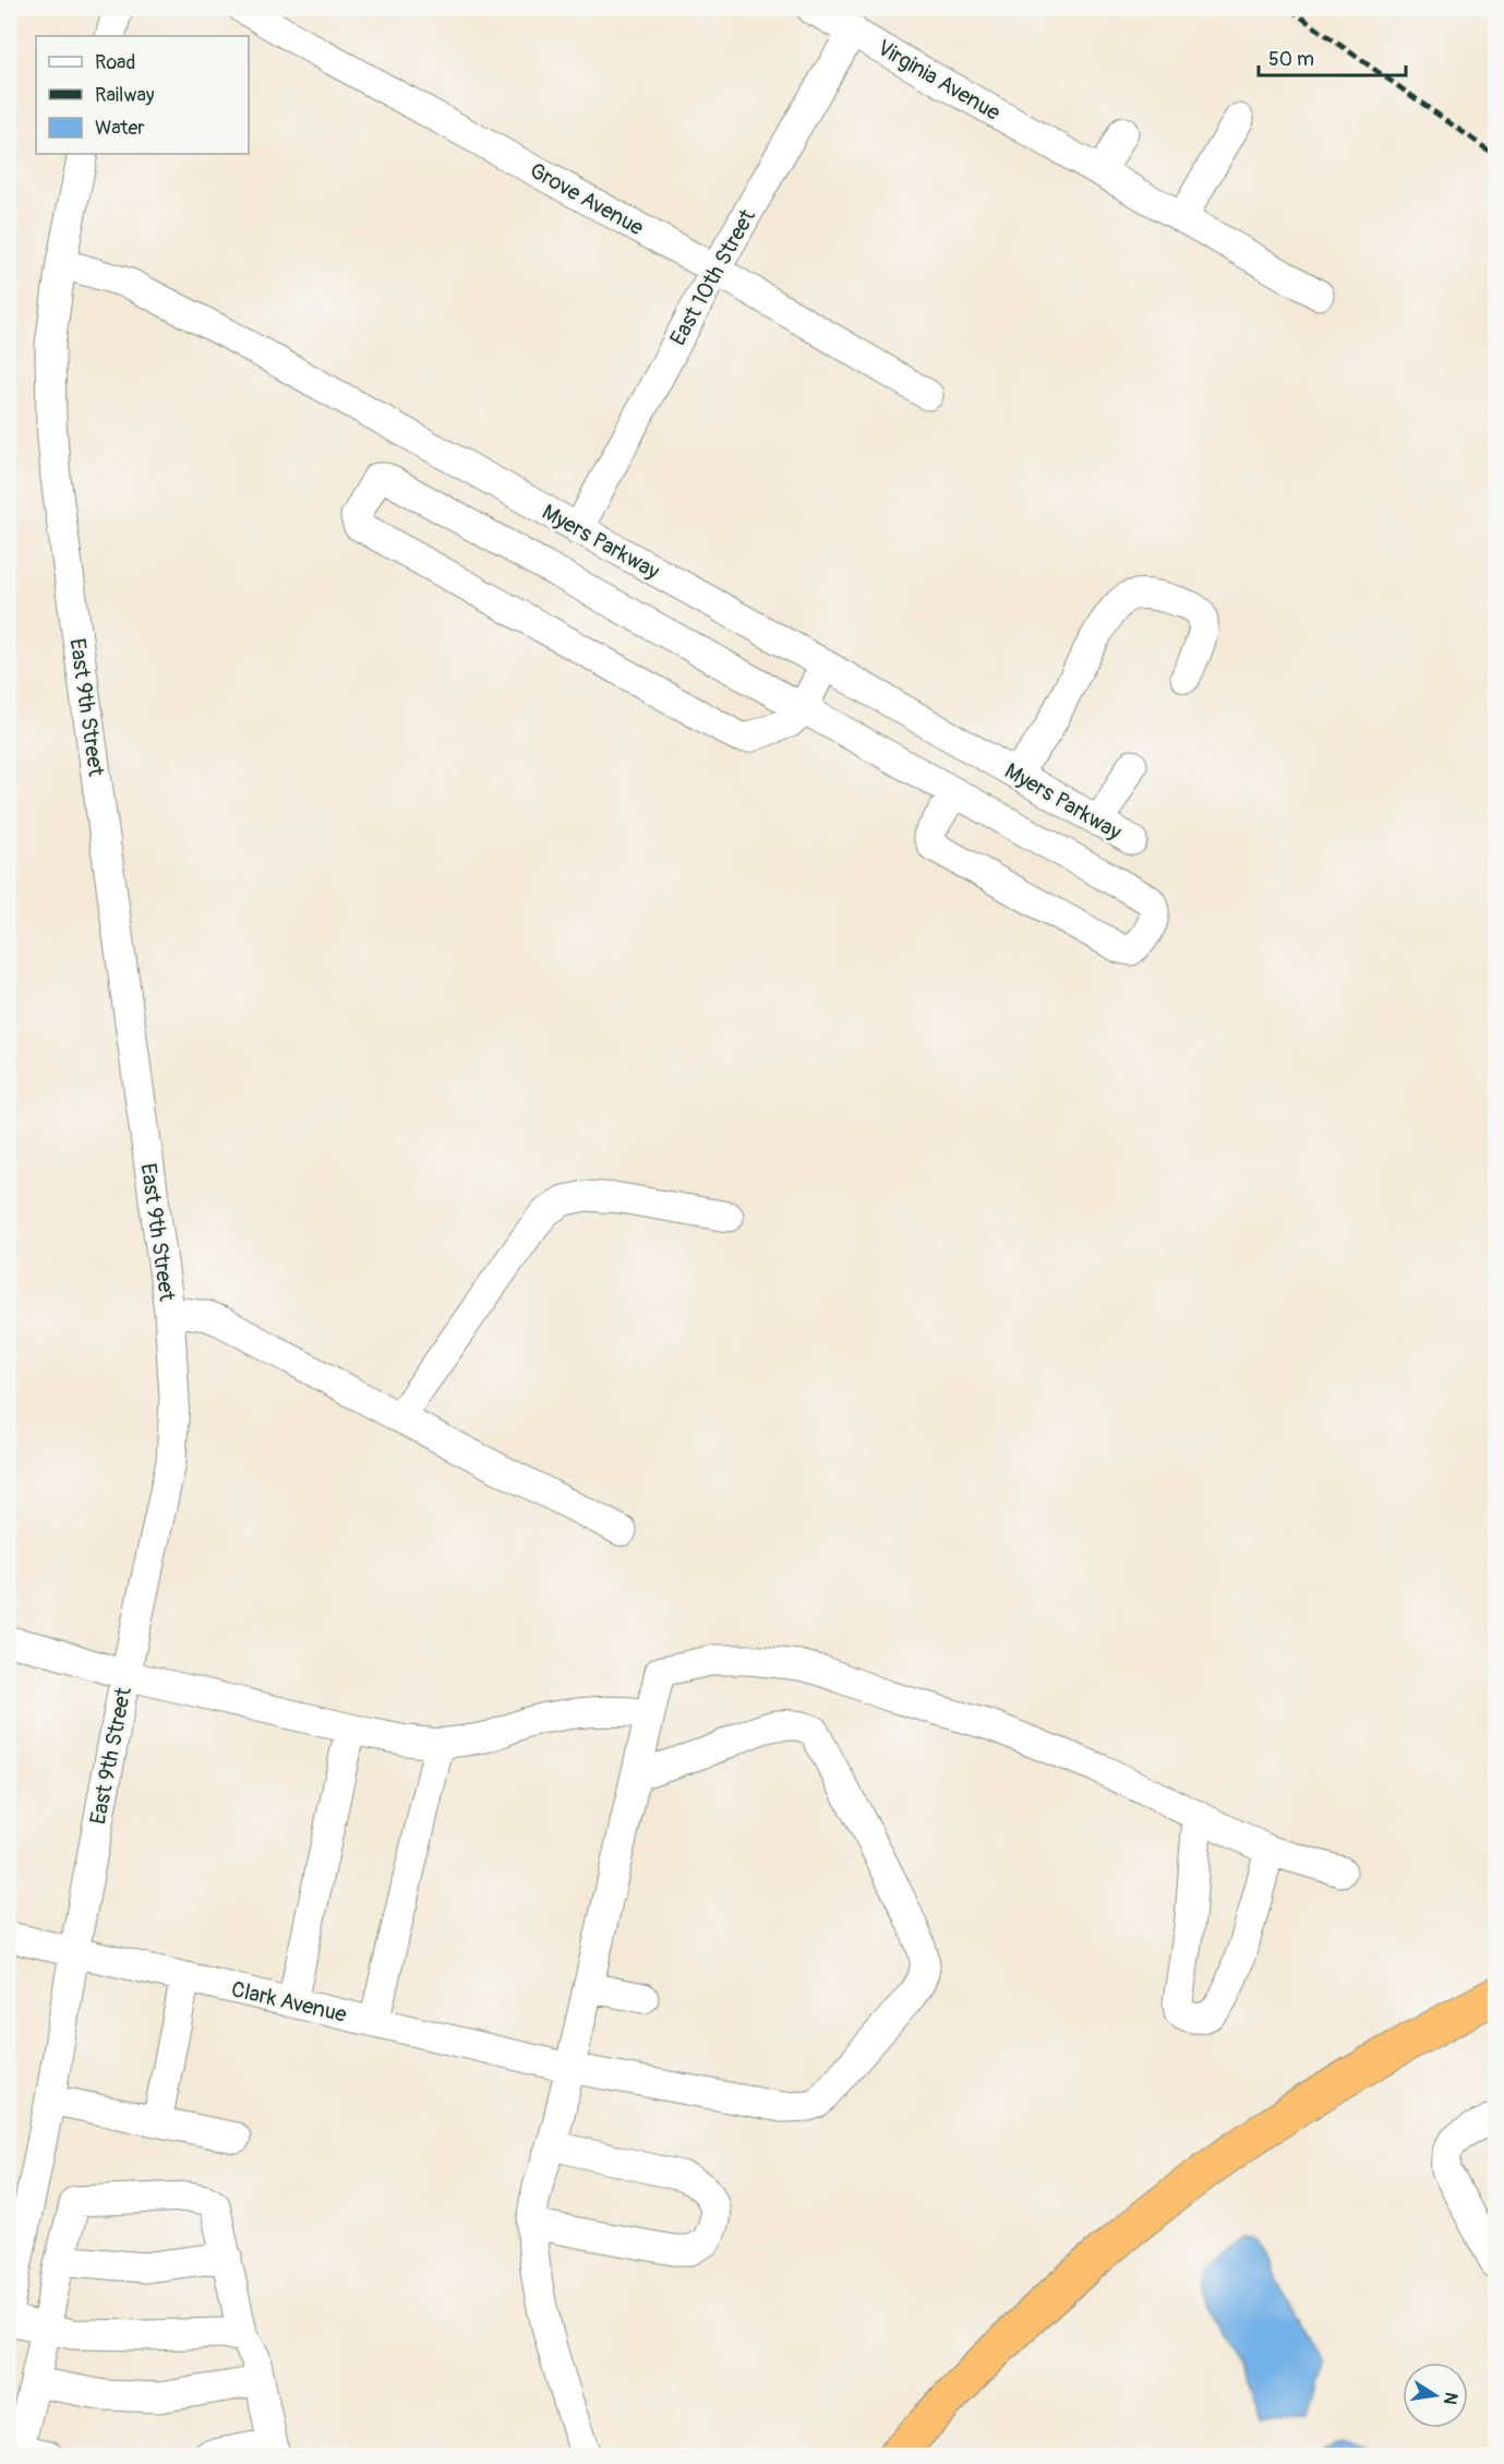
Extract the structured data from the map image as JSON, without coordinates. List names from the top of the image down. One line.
{"streets":{"street":["Virginia Avenue","Grove Avenue","East 10th Street","Myers Parkway","East 9th Street","Clark Avenue"]},"crossings":[["Virginia Avenue","East 10th Street"],["Grove Avenue","East 10th Street"],["East 10th Street","Myers Parkway"],["Myers Parkway","East 9th Street"],["East 9th Street","Clark Avenue"]],"legend":["Road","Railway","Water"],"scale_bar":"50 m","north":"right"}
